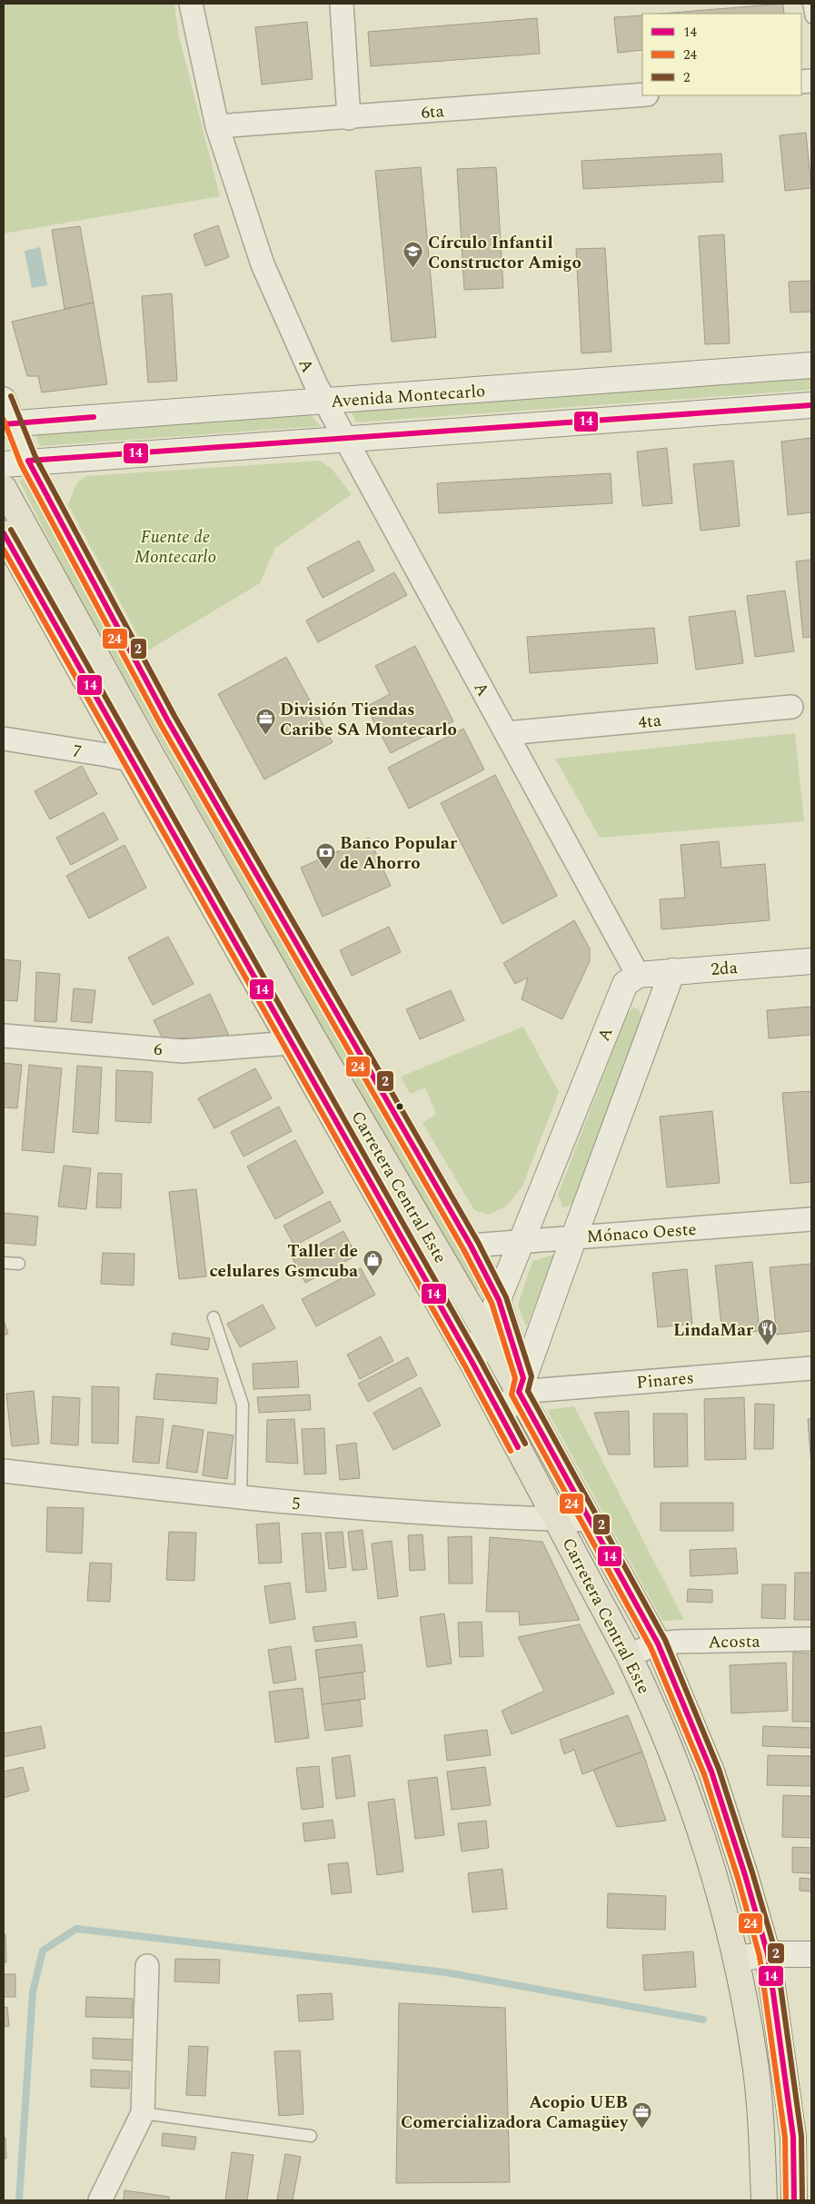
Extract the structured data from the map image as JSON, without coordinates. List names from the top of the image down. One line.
{"streets":{"main road":["A","Avenida Montecarlo","2da","Carretera Central Este"],"street":["6ta","4ta","7","6","Mónaco Oeste","Pinares","5","Acosta"]},"crossings":[["6ta","A"],["A","Avenida Montecarlo"],["A","4ta"],["A","2da"],["A","Carretera Central Este"],["A","Mónaco Oeste"],["7","Carretera Central Este"],["6","Carretera Central Este"],["Carretera Central Este","Pinares"],["Carretera Central Este","5"],["Carretera Central Este","Acosta"]],"parks":["Fuente de Montecarlo"],"places":{"school or university":["Círculo Infantil Constructor Amigo"],"office":["División Tiendas Caribe SA Montecarlo","Acopio UEB Comercializadora Camagüey"],"bank":["Banco Popular de Ahorro"],"shop":["Taller de celulares Gsmcuba"],"restaurant":["LindaMar"]},"lines":["transit line 2","transit line 14","transit line 24"],"legend":["14","24","2"]}
